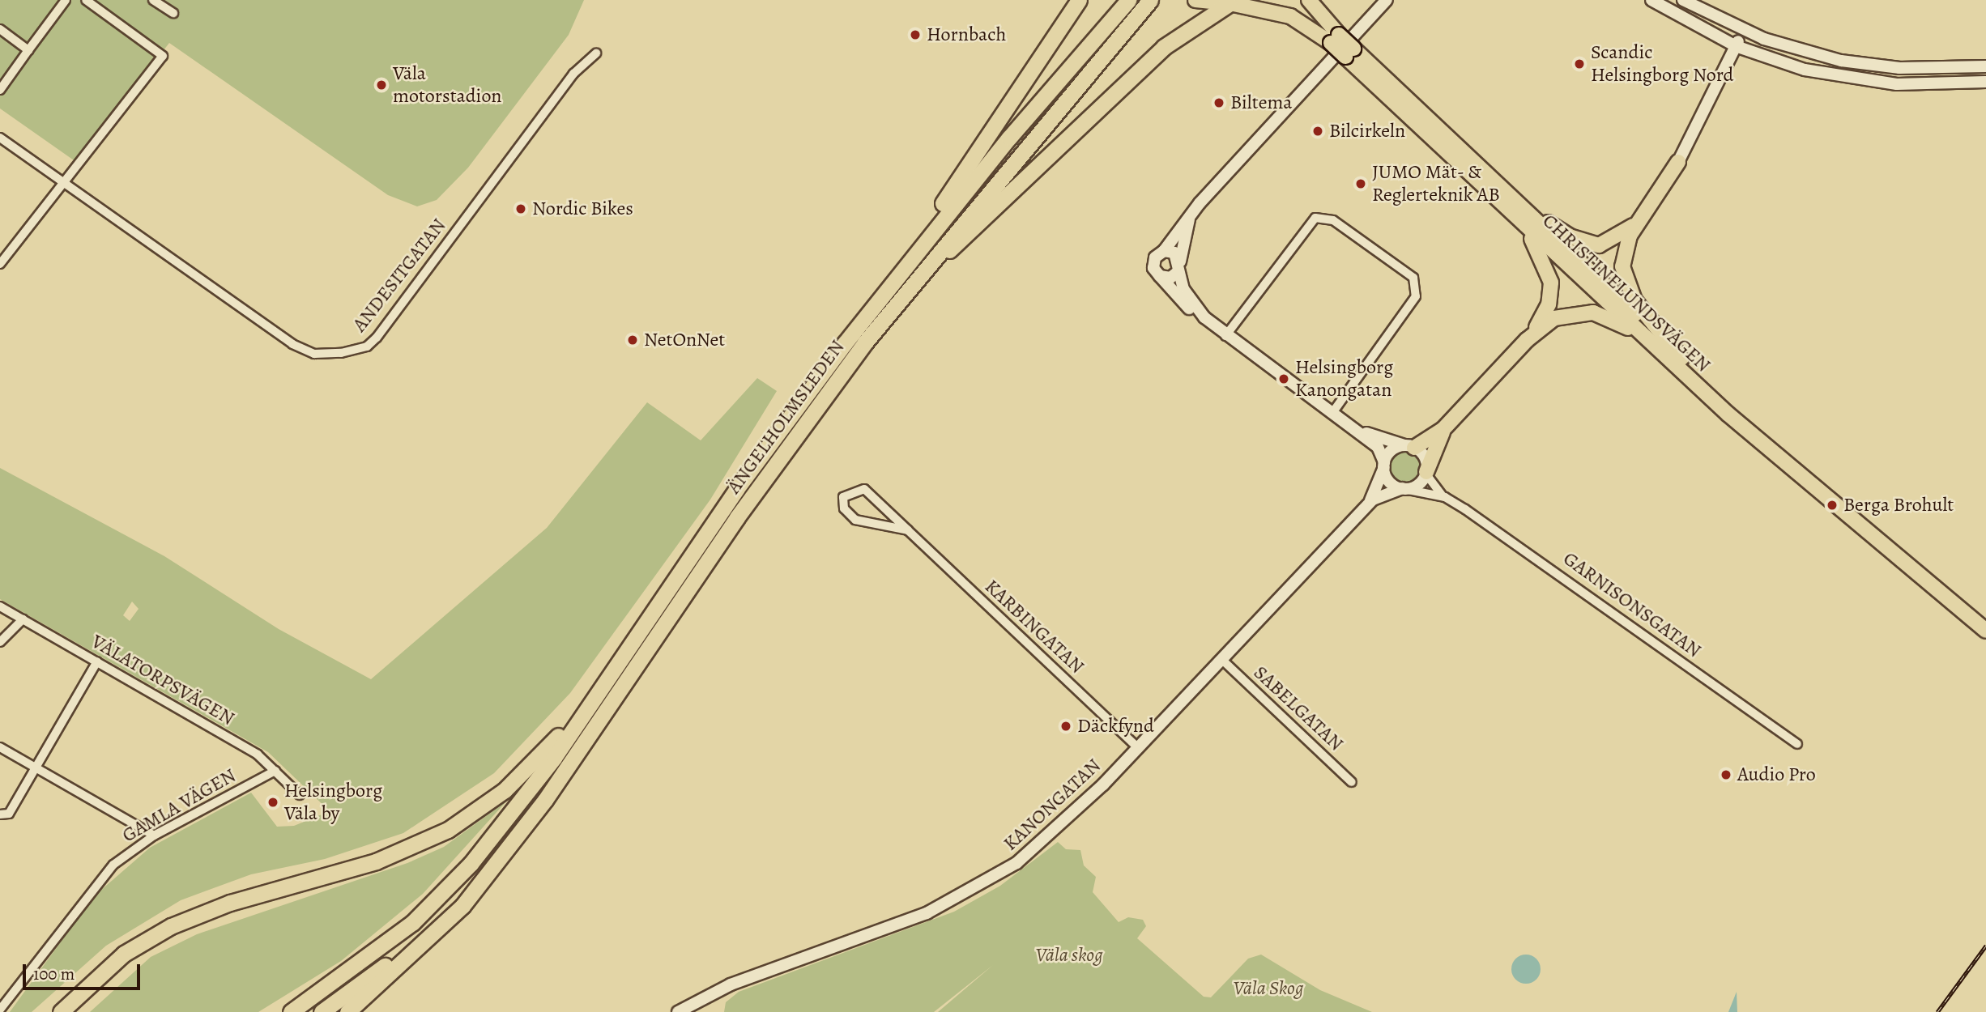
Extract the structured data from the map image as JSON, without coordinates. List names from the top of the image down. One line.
{"streets":{"highway":["ÄNGELHOLMSLEDEN"],"main road":["CHRISTINELUNDSVÄGEN"],"street":["ANDESITGATAN","GARNISONSGATAN","KARBINGATAN","VÄLATORPSVÄGEN","SABELGATAN","KANONGATAN","GAMLA VÄGEN"]},"crossings":[["GARNISONSGATAN","KANONGATAN"],["KARBINGATAN","KANONGATAN"],["VÄLATORPSVÄGEN","GAMLA VÄGEN"],["SABELGATAN","KANONGATAN"]],"parks":["Väla skog","Väla Skog"],"places":["Hornbach","Scandic Helsingborg Nord","Väla motorstadion","Biltema","Bilcirkeln","JUMO Mät- & Reglerteknik AB","Nordic Bikes","NetOnNet","Helsingborg Kanongatan","Berga Brohult","Däckfynd","Audio Pro","Helsingborg Väla by"],"scale_bar":"100 m"}
